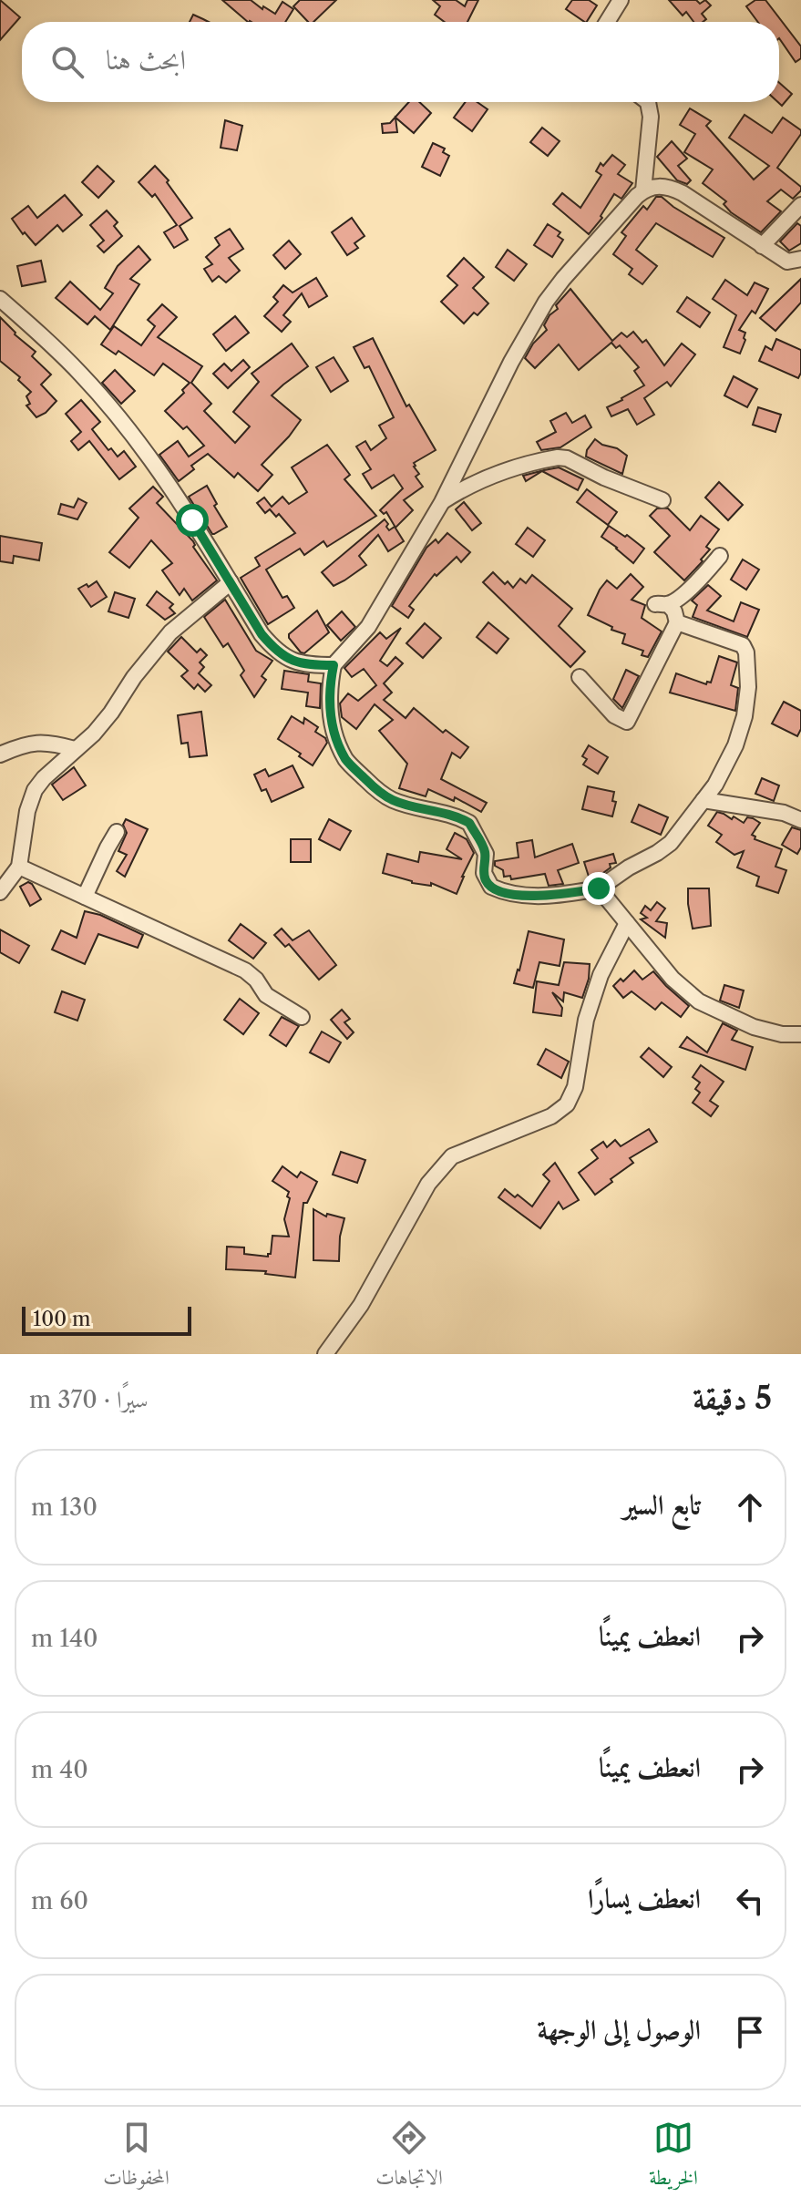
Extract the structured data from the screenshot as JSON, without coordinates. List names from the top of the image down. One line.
{"scale_bar":"100 m","page":{"search":"ابحث هنا","scale":"100 m","heading":["5 دقيقة","سيرًا · 370 m"],"list":[["تابع السير","130 m"],["انعطف يمينًا","140 m"],["انعطف يمينًا","40 m"],["انعطف يسارًا","60 m"],"الوصول إلى الوجهة"],"nav":["الخريطة","الاتجاهات","المحفوظات"]}}
